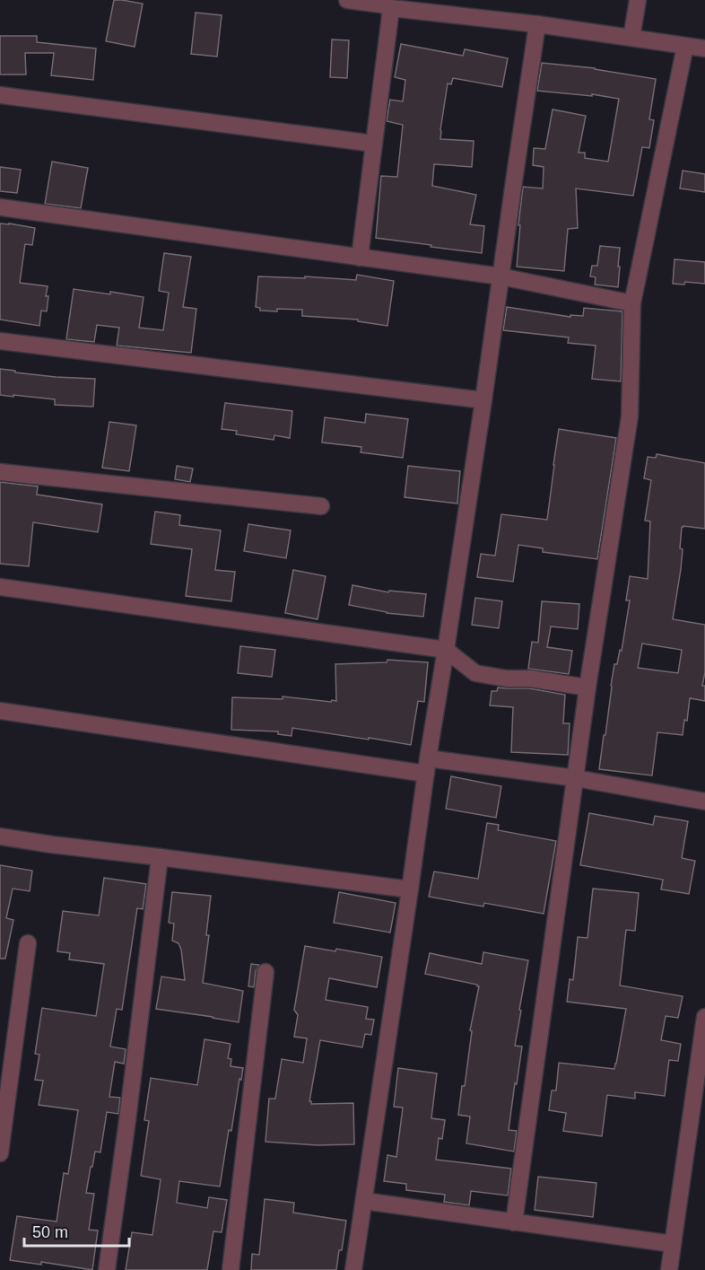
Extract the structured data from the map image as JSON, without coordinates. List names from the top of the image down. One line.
{"scale_bar":"50 m"}
